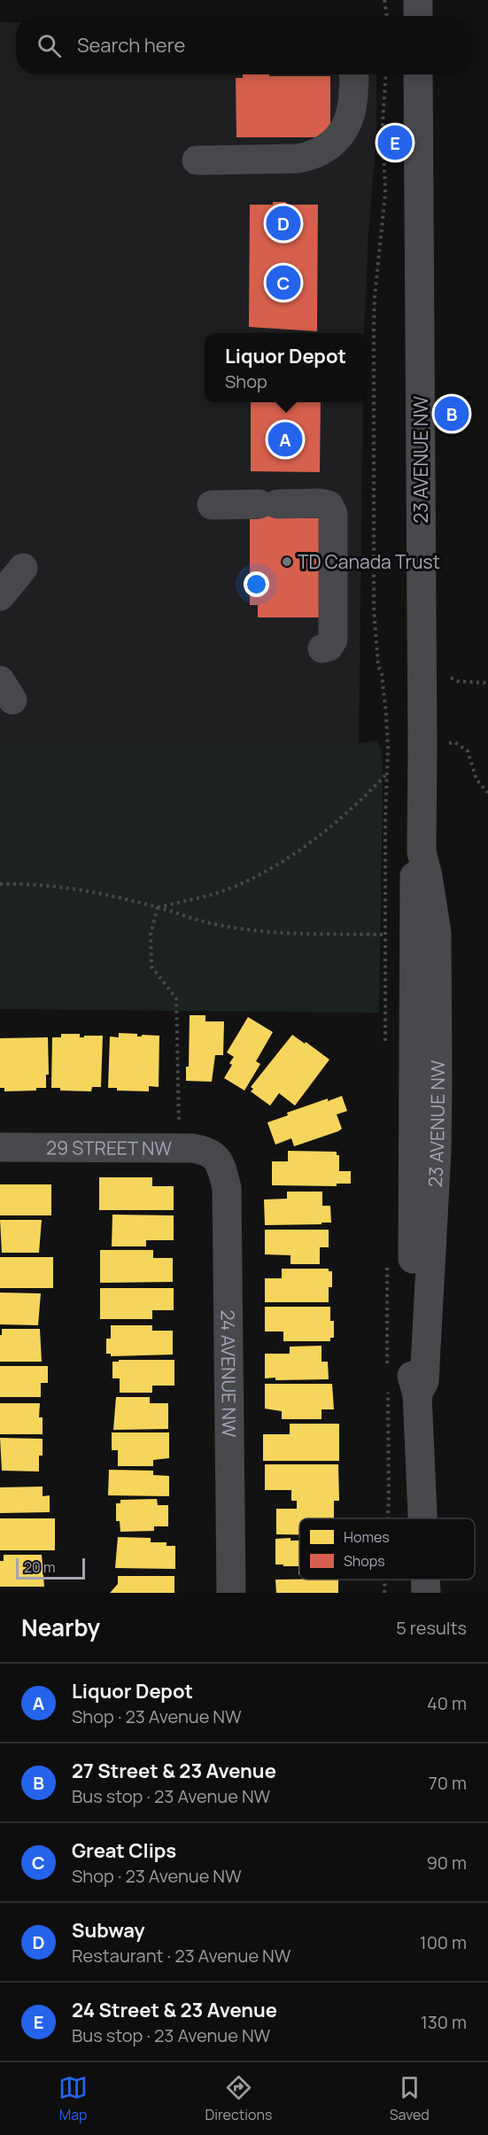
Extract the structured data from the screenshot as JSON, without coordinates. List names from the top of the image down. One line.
{"streets":{"main road":["23 AVENUE NW"],"street":["29 STREET NW","24 AVENUE NW"]},"crossings":[["29 STREET NW","24 AVENUE NW"]],"places":["TD Canada Trust"],"legend":["Homes","Shops"],"scale_bar":"20 m","page":{"search":"Search here","pins":["E","D","C","B","A"],"popup":["Liquor Depot","Shop"],"scale":"20 m","heading":["Nearby","5 results"],"list":[{"mark":"A","name":"Liquor Depot","note":"Shop · 23 Avenue NW","value":"40 m"},{"mark":"B","name":"27 Street & 23 Avenue","note":"Bus stop · 23 Avenue NW","value":"70 m"},{"mark":"C","name":"Great Clips","note":"Shop · 23 Avenue NW","value":"90 m"},{"mark":"D","name":"Subway","note":"Restaurant · 23 Avenue NW","value":"100 m"},{"mark":"E","name":"24 Street & 23 Avenue","note":"Bus stop · 23 Avenue NW","value":"130 m"}],"nav":["Map","Directions","Saved"]}}
